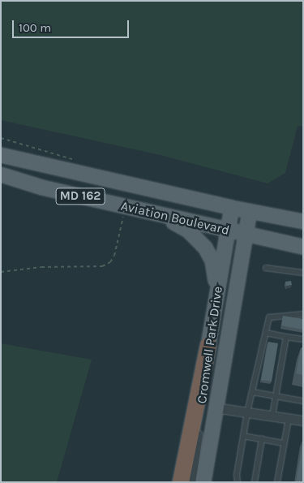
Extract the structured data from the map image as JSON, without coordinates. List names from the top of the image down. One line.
{"streets":{"main road":["MD 162","Aviation Boulevard","Cromwell Park Drive"]},"crossings":[["Aviation Boulevard","Cromwell Park Drive"]],"scale_bar":"100 m"}
